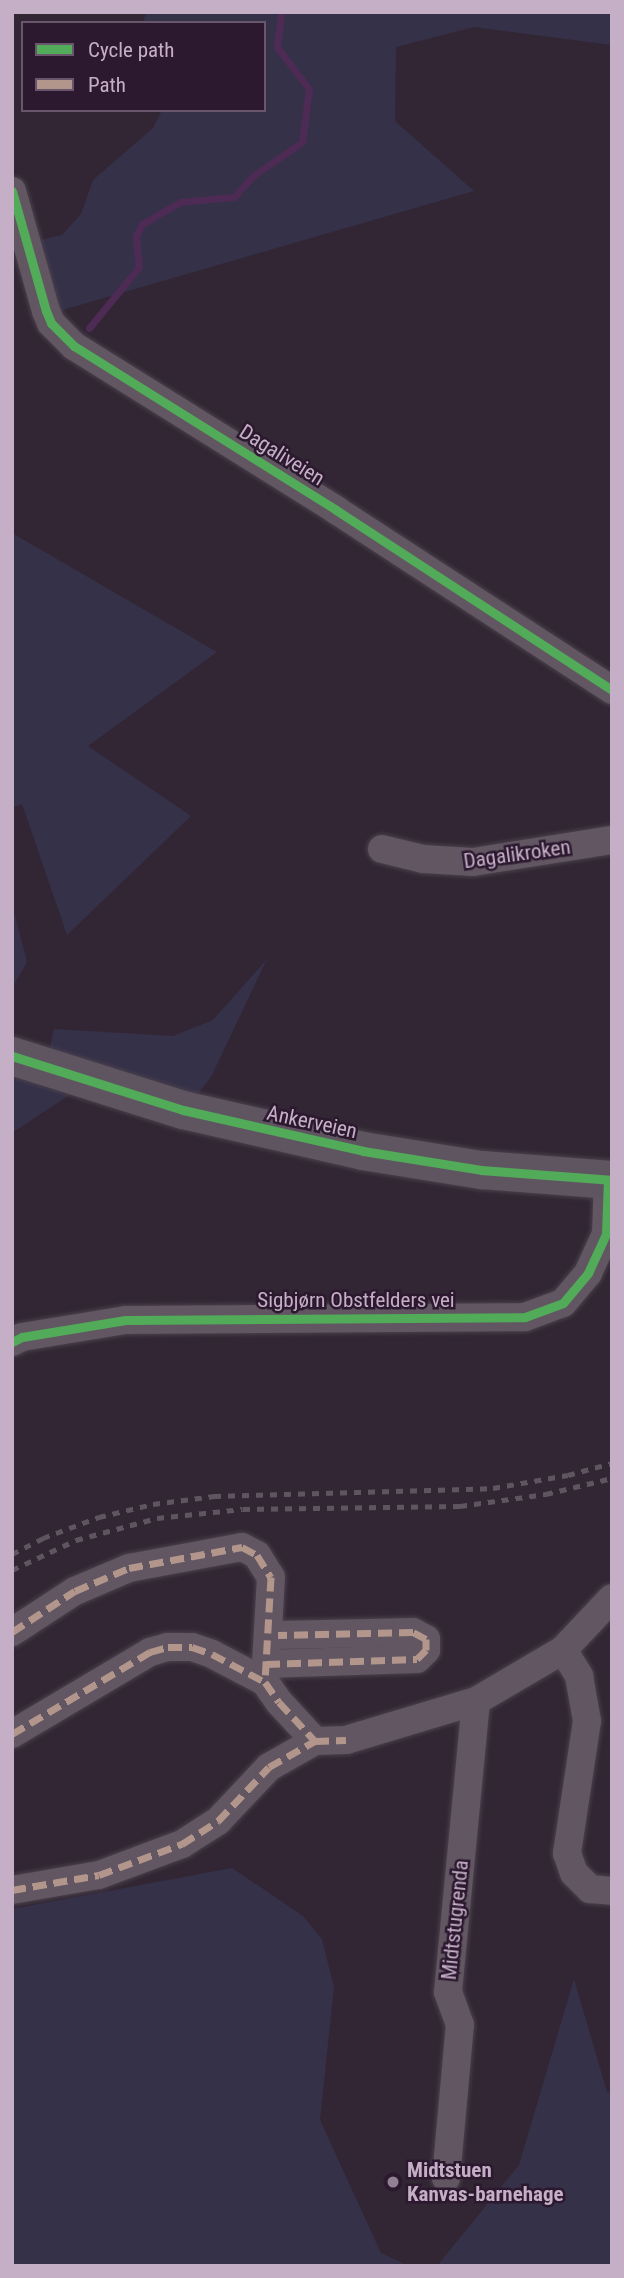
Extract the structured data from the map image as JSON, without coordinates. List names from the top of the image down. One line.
{"streets":{"main road":["Ankerveien"],"street":["Dagaliveien","Dagalikroken","Sigbjørn Obstfelders vei","Midtstugrenda"]},"crossings":[["Ankerveien","Sigbjørn Obstfelders vei"]],"places":["Midtstuen Kanvas-barnehage"],"legend":["Cycle path","Path"]}
